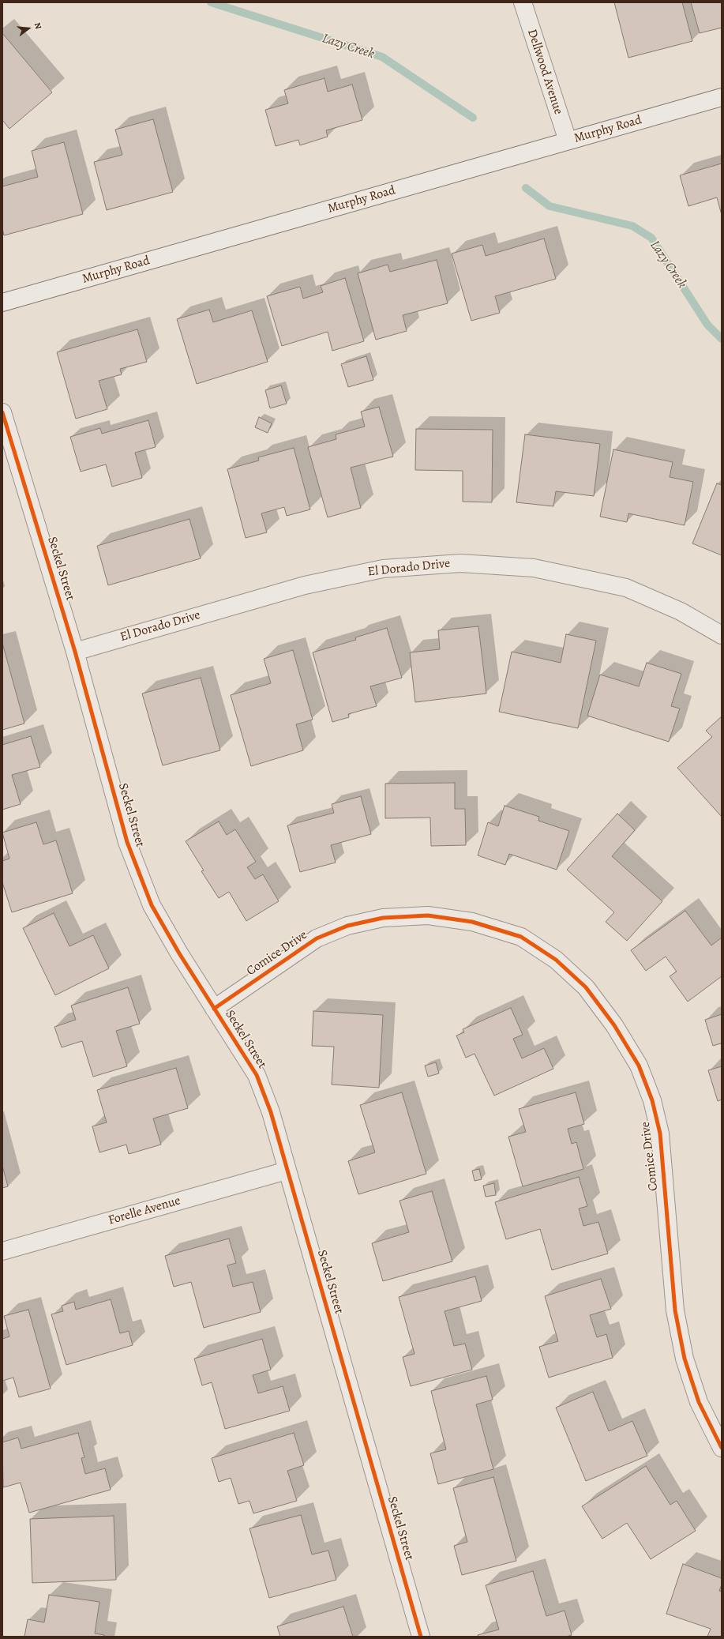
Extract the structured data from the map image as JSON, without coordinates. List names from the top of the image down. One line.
{"streets":{"street":["Dellwood Avenue","Murphy Road","El Dorado Drive","Seckel Street","Comice Drive","Forelle Avenue"]},"crossings":[["Dellwood Avenue","Murphy Road"],["El Dorado Drive","Seckel Street"],["Seckel Street","Comice Drive"],["Seckel Street","Forelle Avenue"]],"water":["Lazy Creek"],"north":"right"}
